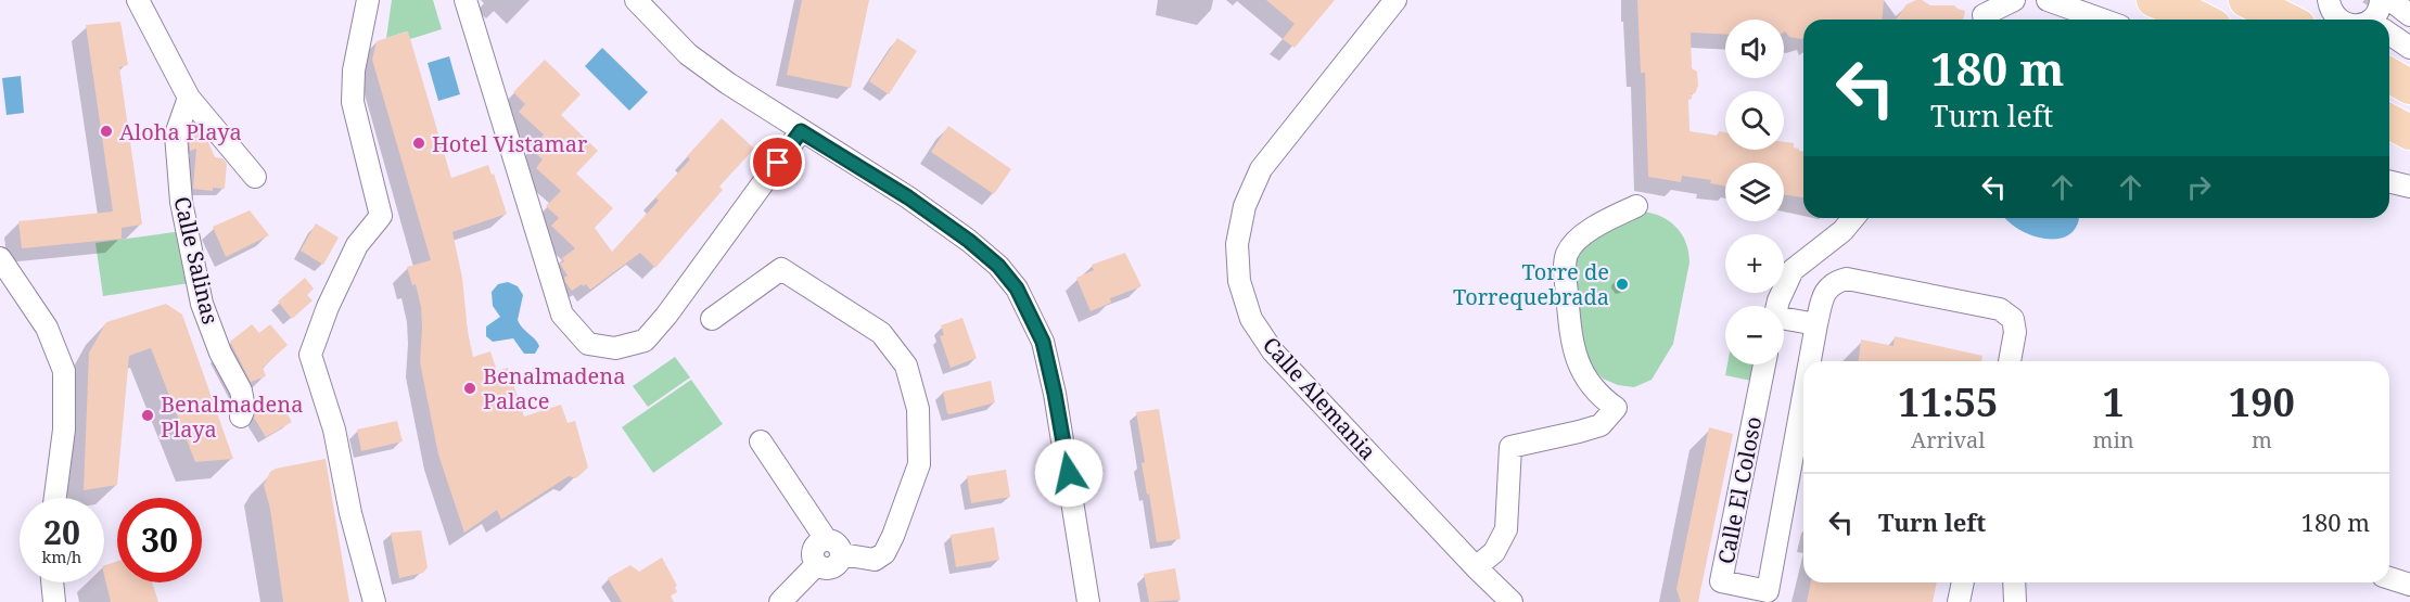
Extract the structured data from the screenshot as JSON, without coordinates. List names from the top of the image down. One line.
{"streets":{"street":["Calle Salinas","Calle Alemania","Calle El Coloso"]},"places":["Aloha Playa","Hotel Vistamar","Torre de Torrequebrada","Benalmadena Palace","Benalmadena Playa"],"page":{"map_buttons":["+","−"],"turn":["180 m","Turn left"],"eta":["11:55","Arrival","1","min","190","m"],"list":[{"name":"Turn left","value":"180 m"}],"speed":"20 km/h","limit":"30"}}
